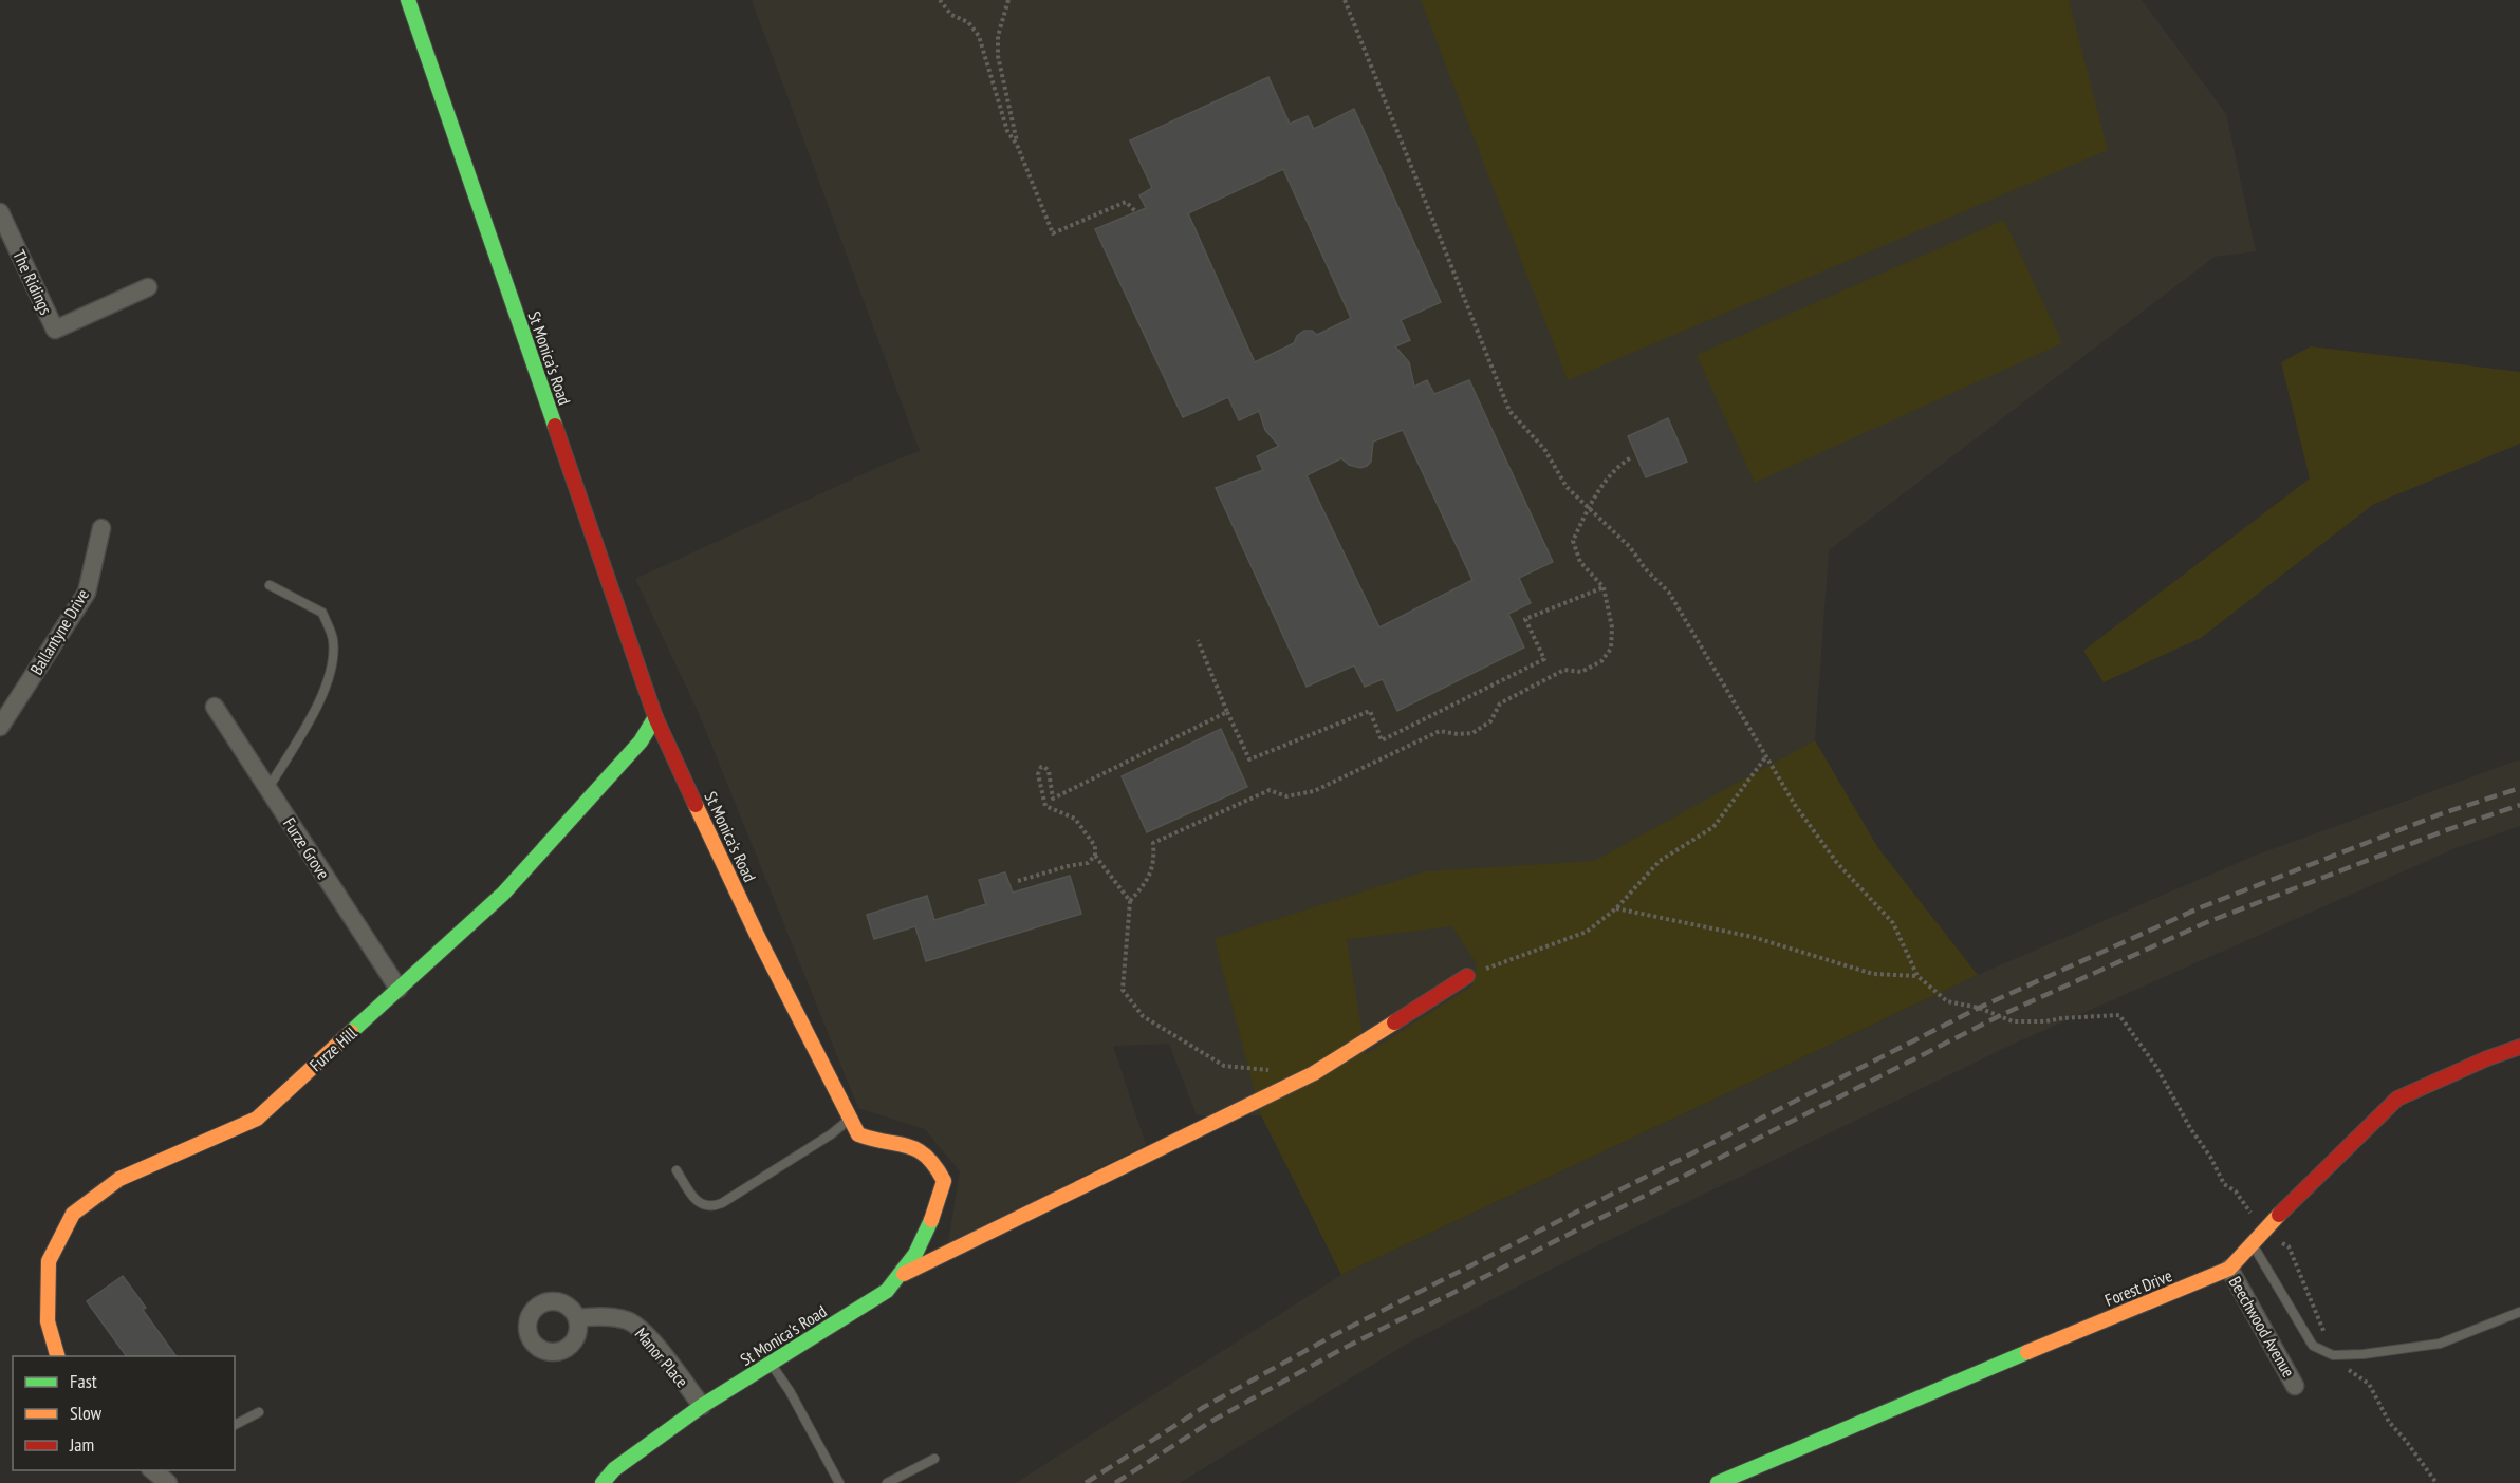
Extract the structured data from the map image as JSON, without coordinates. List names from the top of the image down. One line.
{"streets":{"street":["The Ridings","St Monica's Road","Ballantyne Drive","Furze Grove","Furze Hill","Forest Drive","Beechwood Avenue","Manor Place"]},"crossings":[["St Monica's Road","Furze Hill"],["St Monica's Road","Manor Place"],["Furze Grove","Furze Hill"],["Forest Drive","Beechwood Avenue"]],"legend":["Fast","Slow","Jam"]}
